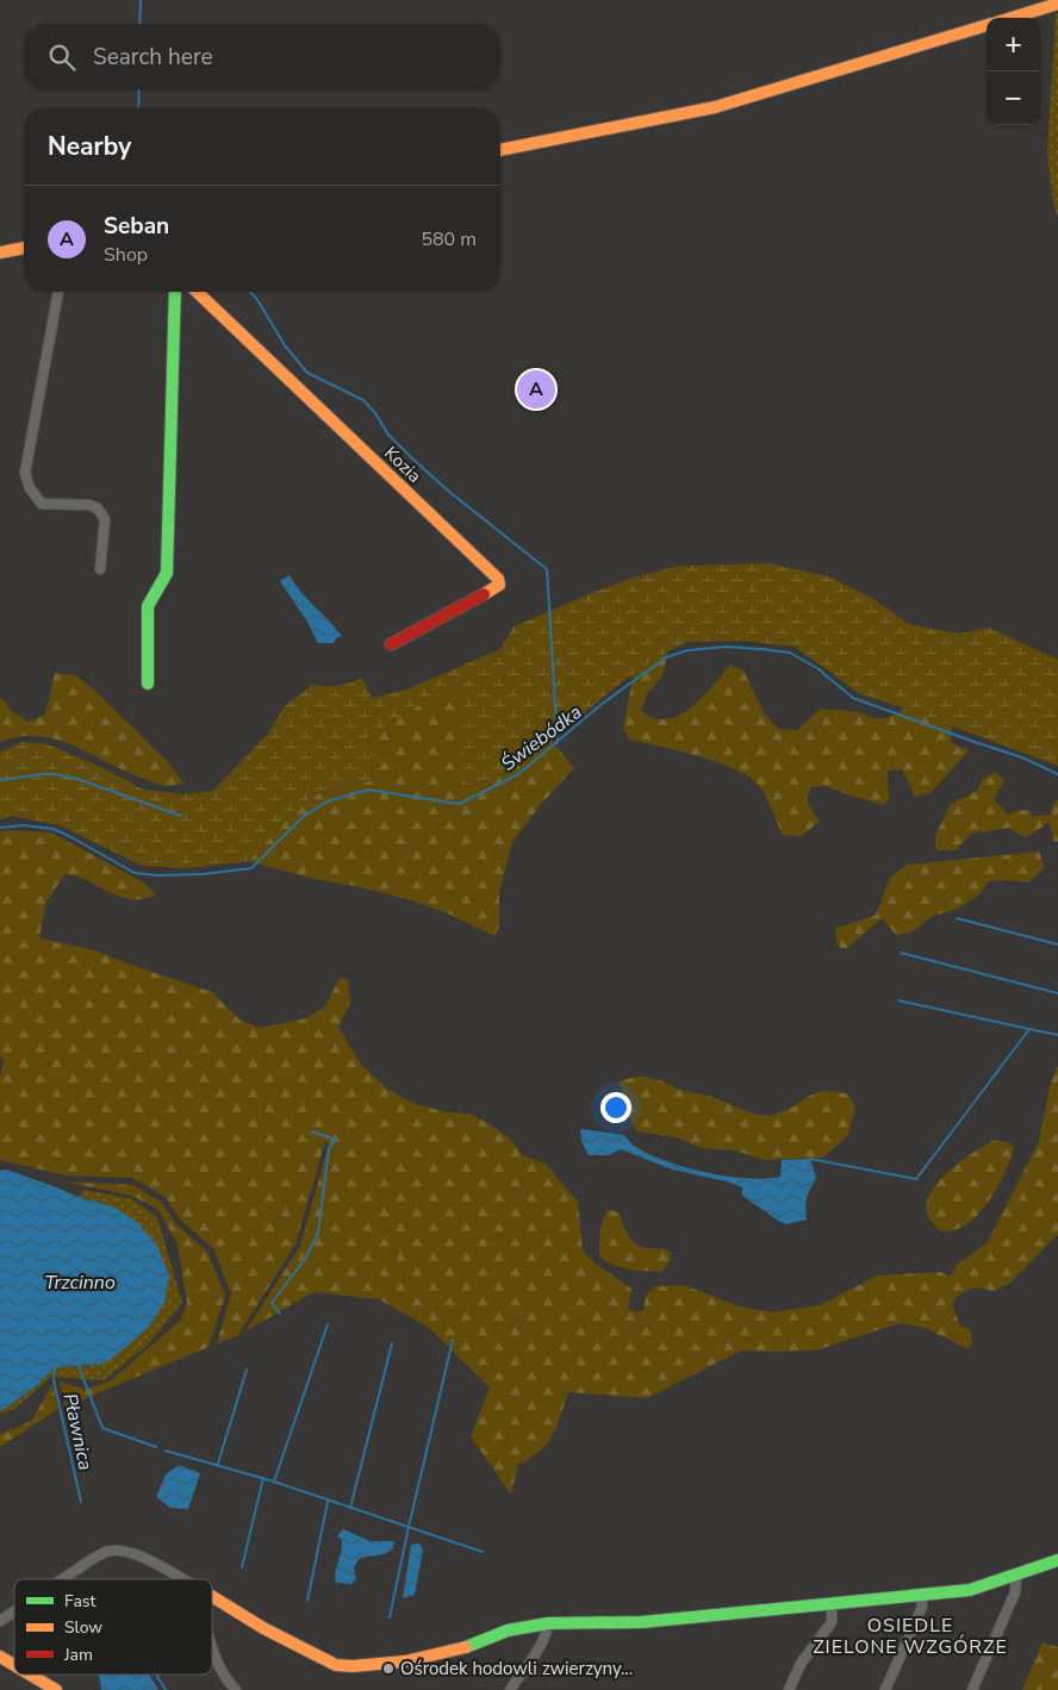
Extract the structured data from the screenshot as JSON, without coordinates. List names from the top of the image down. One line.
{"streets":{"street":["Kozia"]},"districts":["OSIEDLE ZIELONE WZGÓRZE"],"water":["Świebódka","Trzcinno","Pławnica"],"places":["Ośrodek hodowli zwierzyny..."],"legend":["Fast","Slow","Jam"],"page":{"map_buttons":["+","−"],"search":"Search here","heading":"Nearby","list":[{"mark":"A","name":"Seban","note":"Shop","value":"580 m"}],"pins":"A"}}
